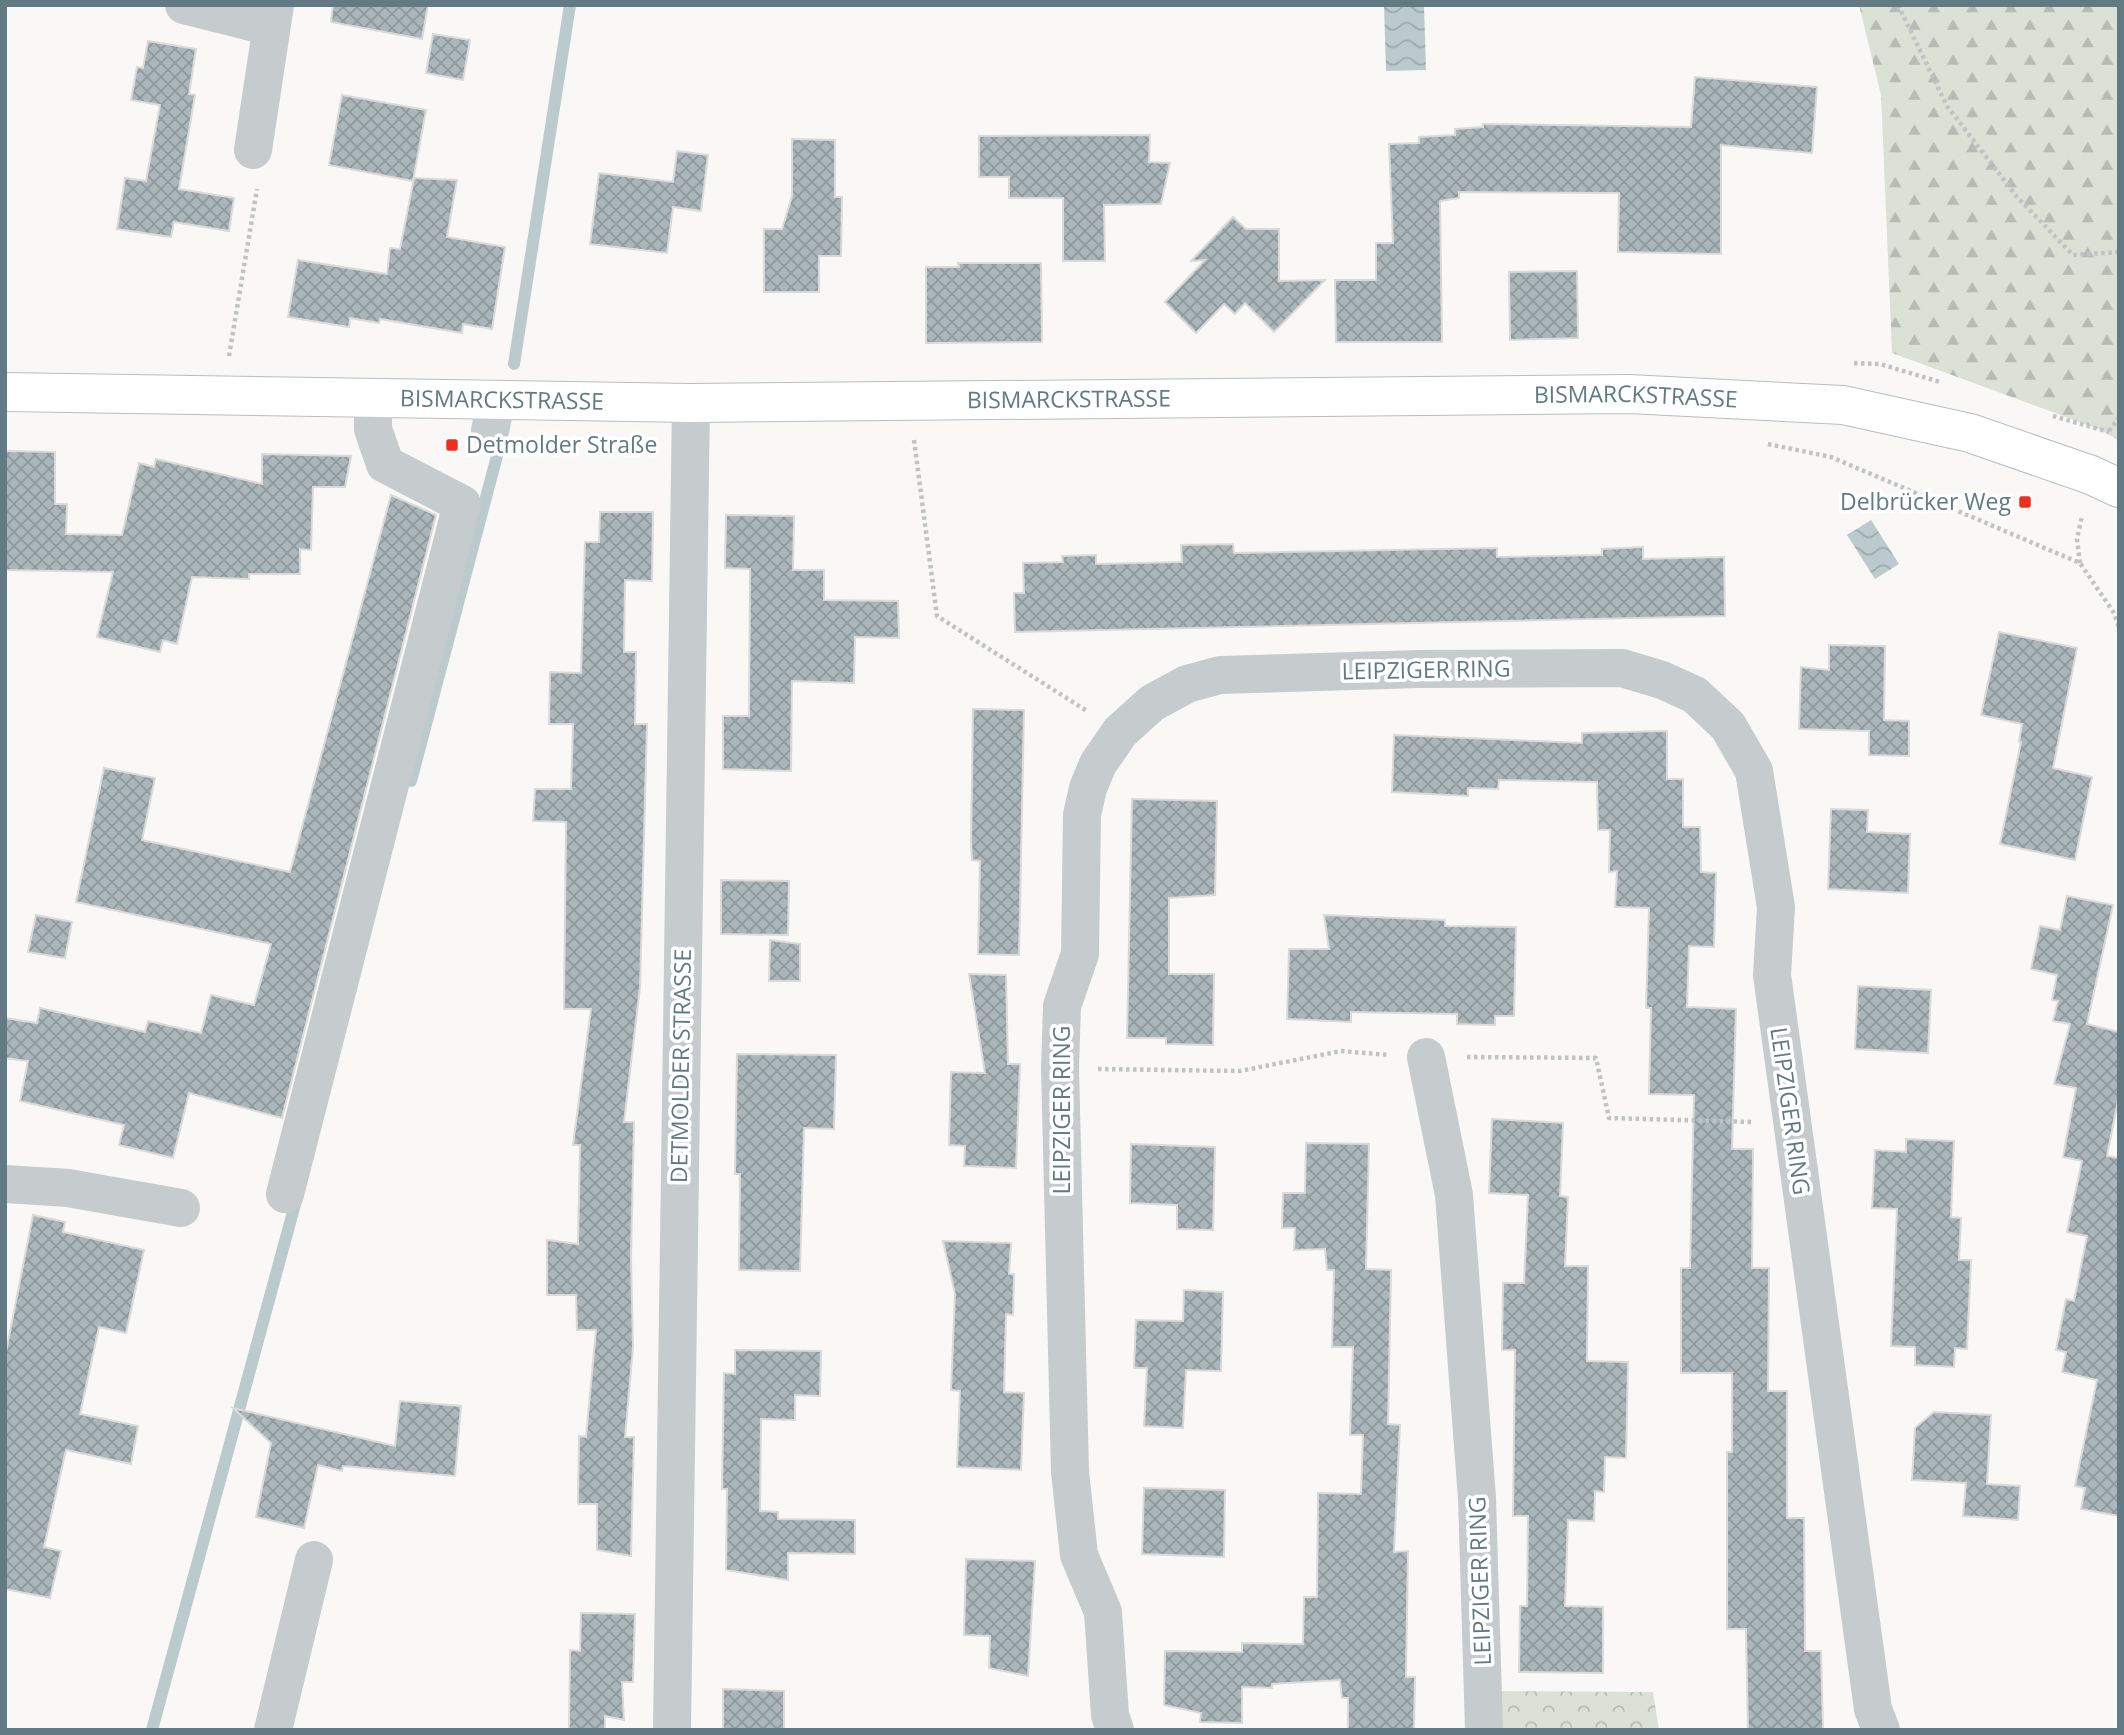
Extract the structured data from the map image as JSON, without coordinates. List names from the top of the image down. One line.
{"streets":{"main road":["BISMARCKSTRASSE"],"street":["LEIPZIGER RING","DETMOLDER STRASSE"]},"crossings":[["BISMARCKSTRASSE","DETMOLDER STRASSE"]],"places":{"transit":["Detmolder Straße","Delbrücker Weg"]}}
